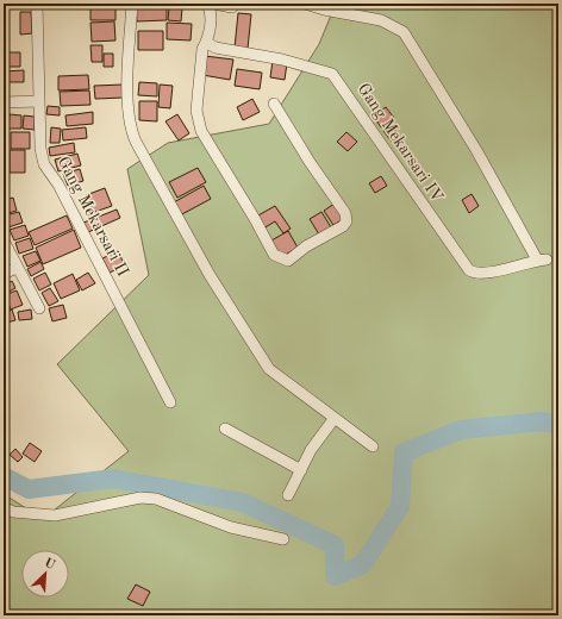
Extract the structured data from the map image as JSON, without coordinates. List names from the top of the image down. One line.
{"streets":{"street":["Gang Mekarsari IV","Gang Mekarsari II"]},"north":"top right"}
